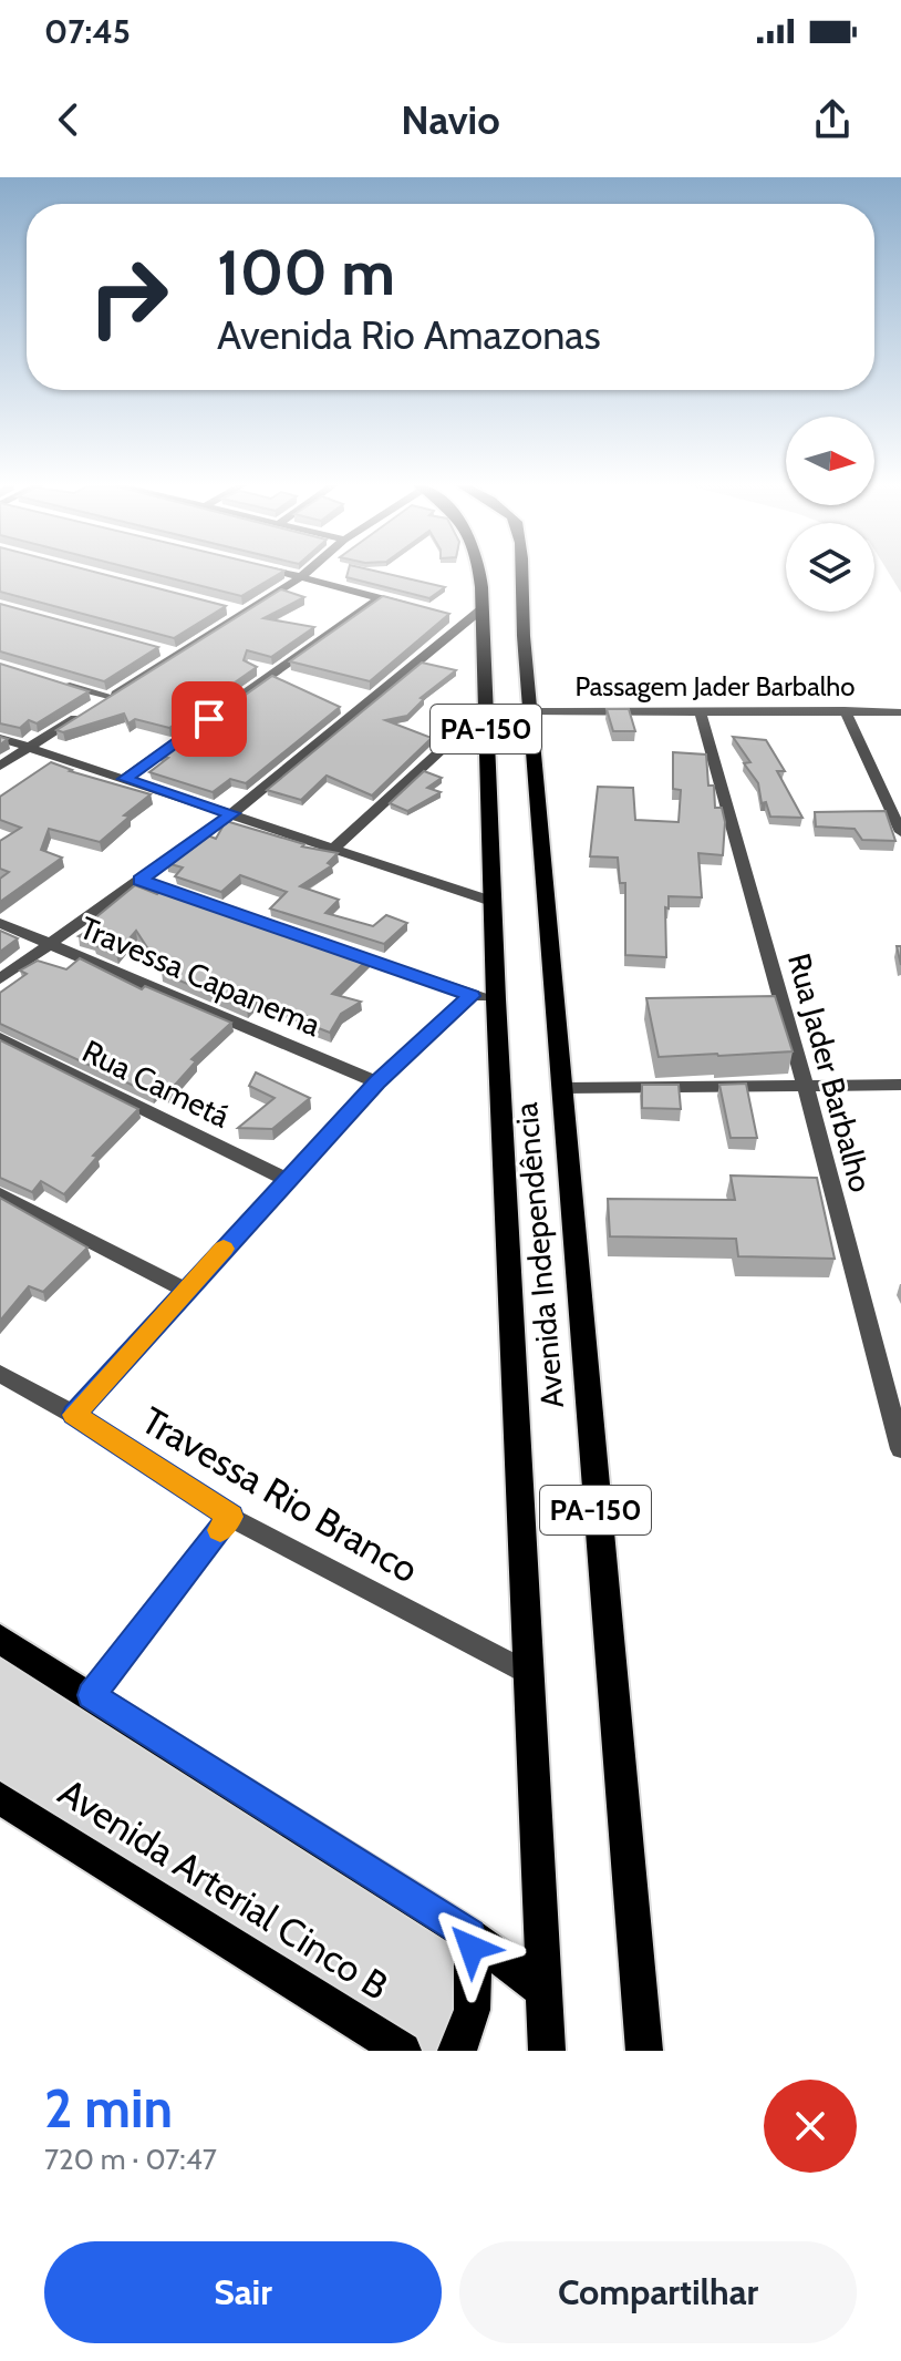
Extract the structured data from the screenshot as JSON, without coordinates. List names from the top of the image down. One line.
{"streets":{"main road":["PA-150","Avenida Independência","Avenida Arterial Cinco B"],"street":["Passagem Jader Barbalho","Travessa Capanema","Rua Jader Barbalho","Rua Cametá","Travessa Rio Branco"]},"crossings":[["Passagem Jader Barbalho","Rua Jader Barbalho"],["Passagem Jader Barbalho","Avenida Independência"],["Avenida Independência","Travessa Rio Branco"]],"north":"right","page":{"status":"07:45","header":"Navio","turn":["100 m","Avenida Rio Amazonas"],"heading":["2 min","720 m · 07:47"],"buttons":["Sair","Compartilhar"]}}
